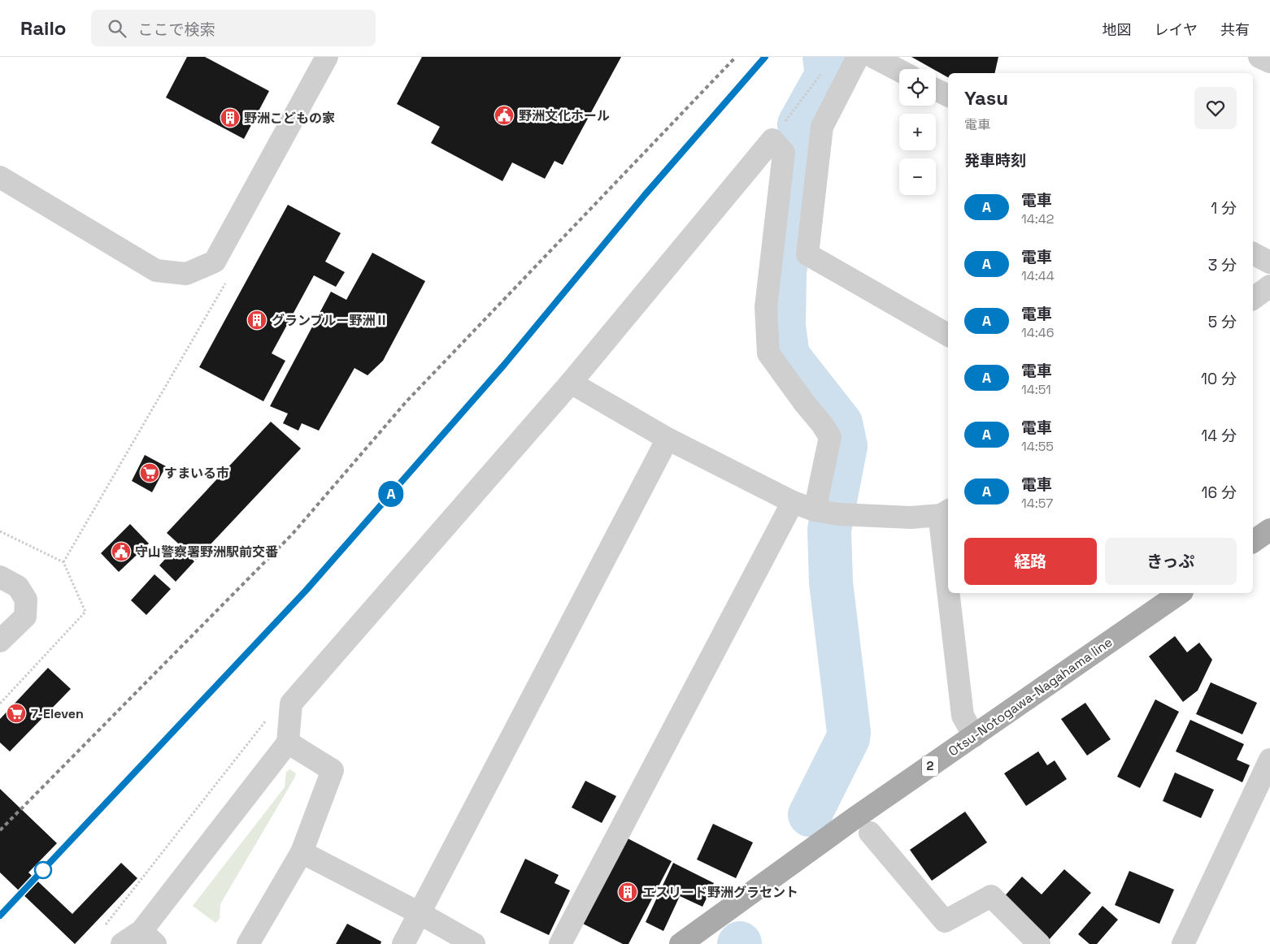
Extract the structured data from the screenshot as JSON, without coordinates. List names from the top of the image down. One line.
{"streets":{"main road":["Otsu-Notogawa-Nagahama line","2"]},"places":{"public building":["野洲文化ホール","守山警察署野洲駅前交番"],"building":["野洲こどもの家","グランブルー野洲Ⅱ","エスリード野洲グラセント"],"supermarket":["すまいる市","7-Eleven"]},"page":{"header":"Railo","search":"ここで検索","nav":["地図","レイヤ","共有"],"on_map":"A","map_buttons":["+","−"],"heading":[["Yasu","電車"],"発車時刻"],"list":[{"mark":"A","name":"電車","note":"14:42","value":"1 分"},{"mark":"A","name":"電車","note":"14:44","value":"3 分"},{"mark":"A","name":"電車","note":"14:46","value":"5 分"},{"mark":"A","name":"電車","note":"14:51","value":"10 分"},{"mark":"A","name":"電車","note":"14:55","value":"14 分"},{"mark":"A","name":"電車","note":"14:57","value":"16 分"}],"buttons":["経路","きっぷ"]}}
